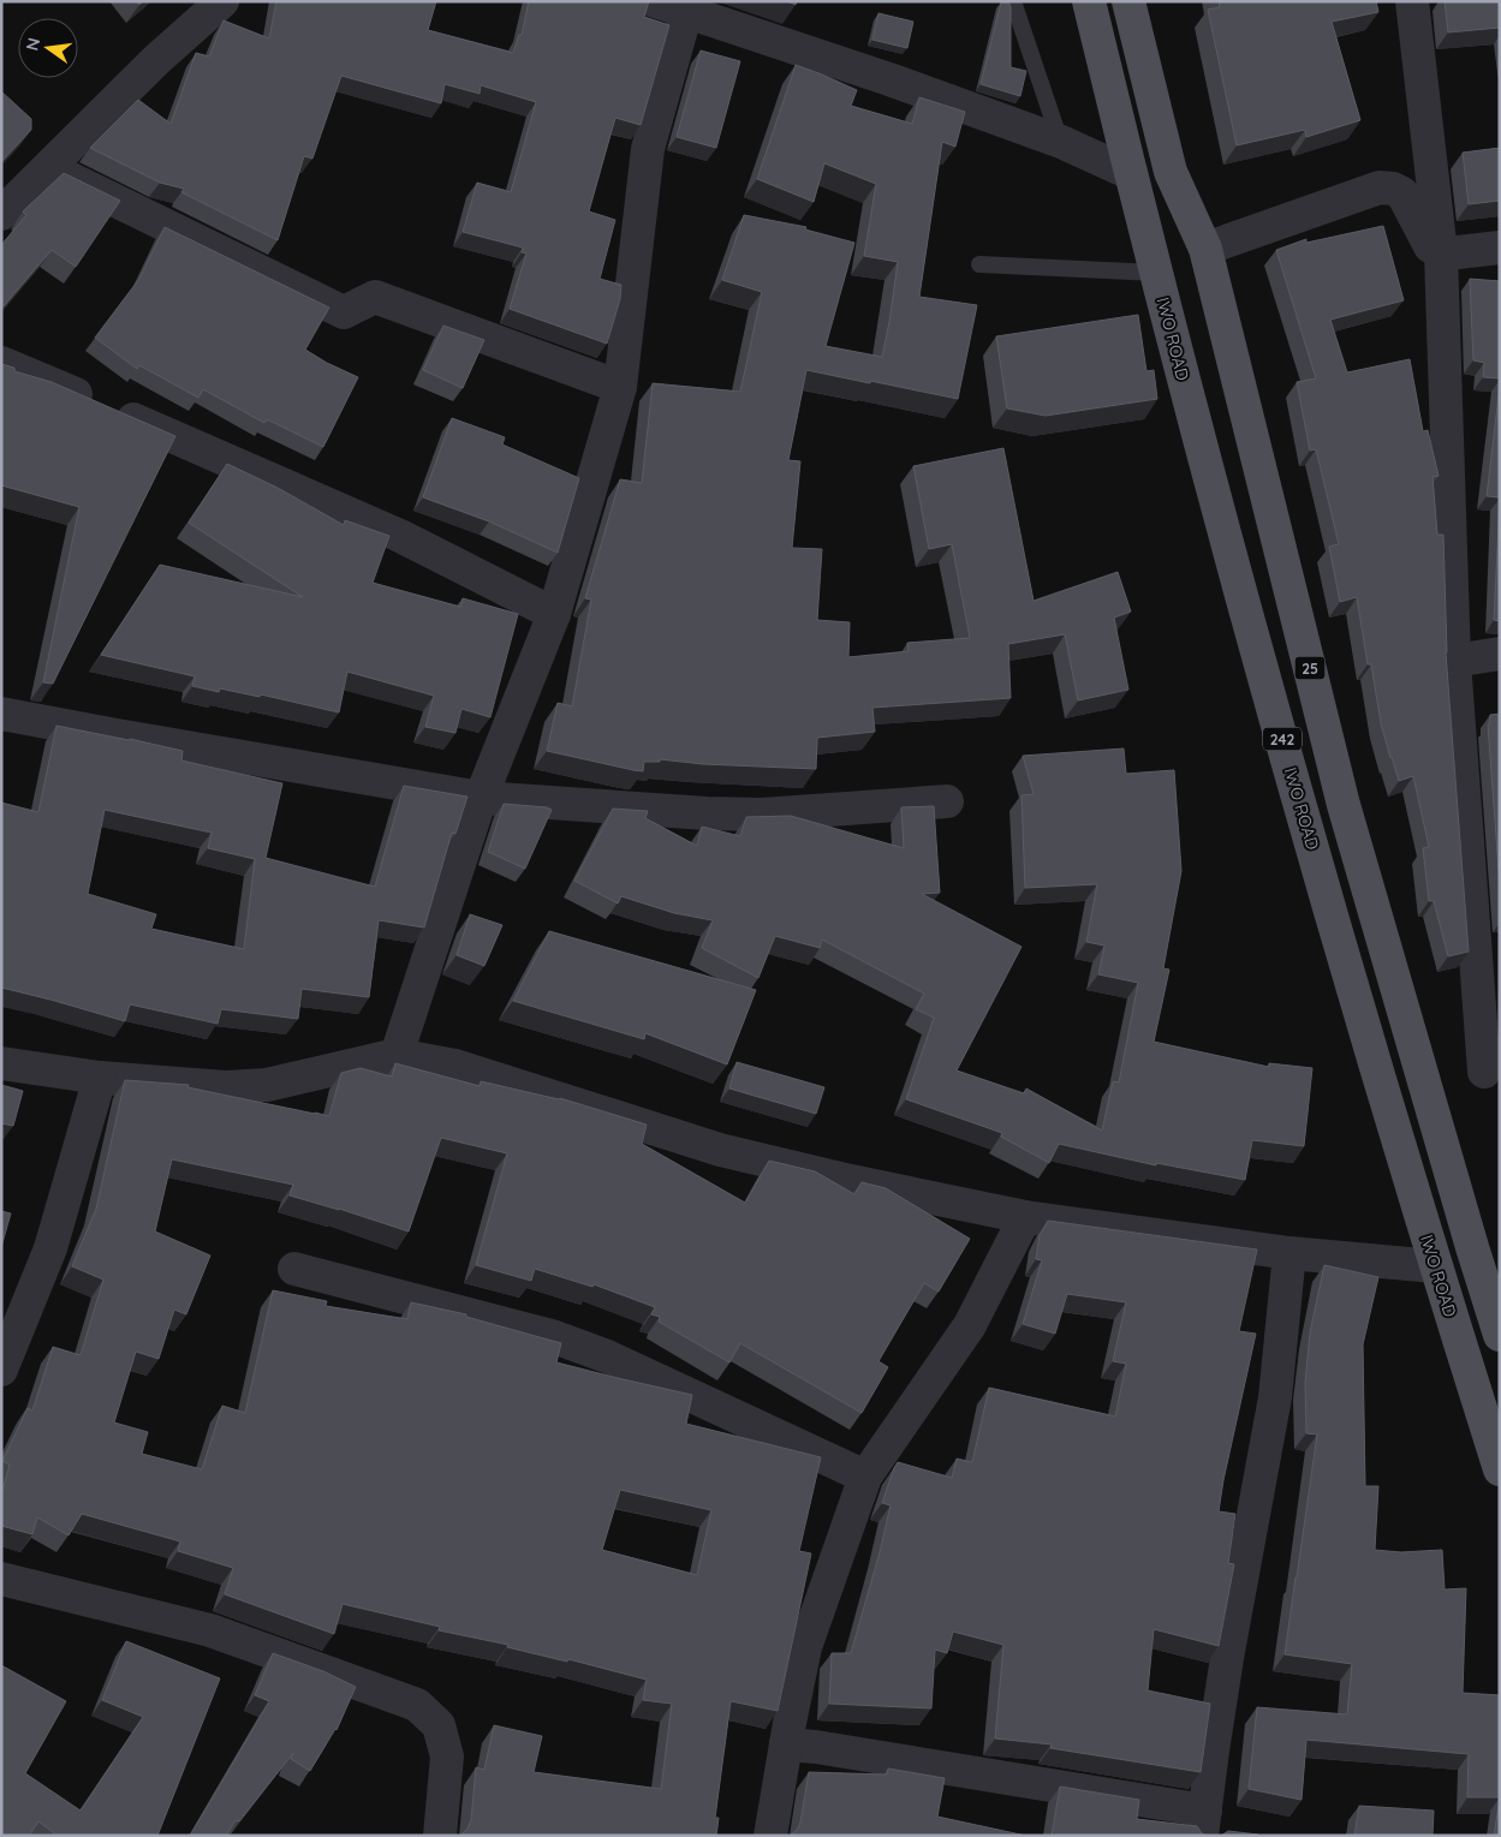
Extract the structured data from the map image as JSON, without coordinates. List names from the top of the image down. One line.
{"streets":{"main road":["IWO ROAD","25","242"]},"north":"left"}
